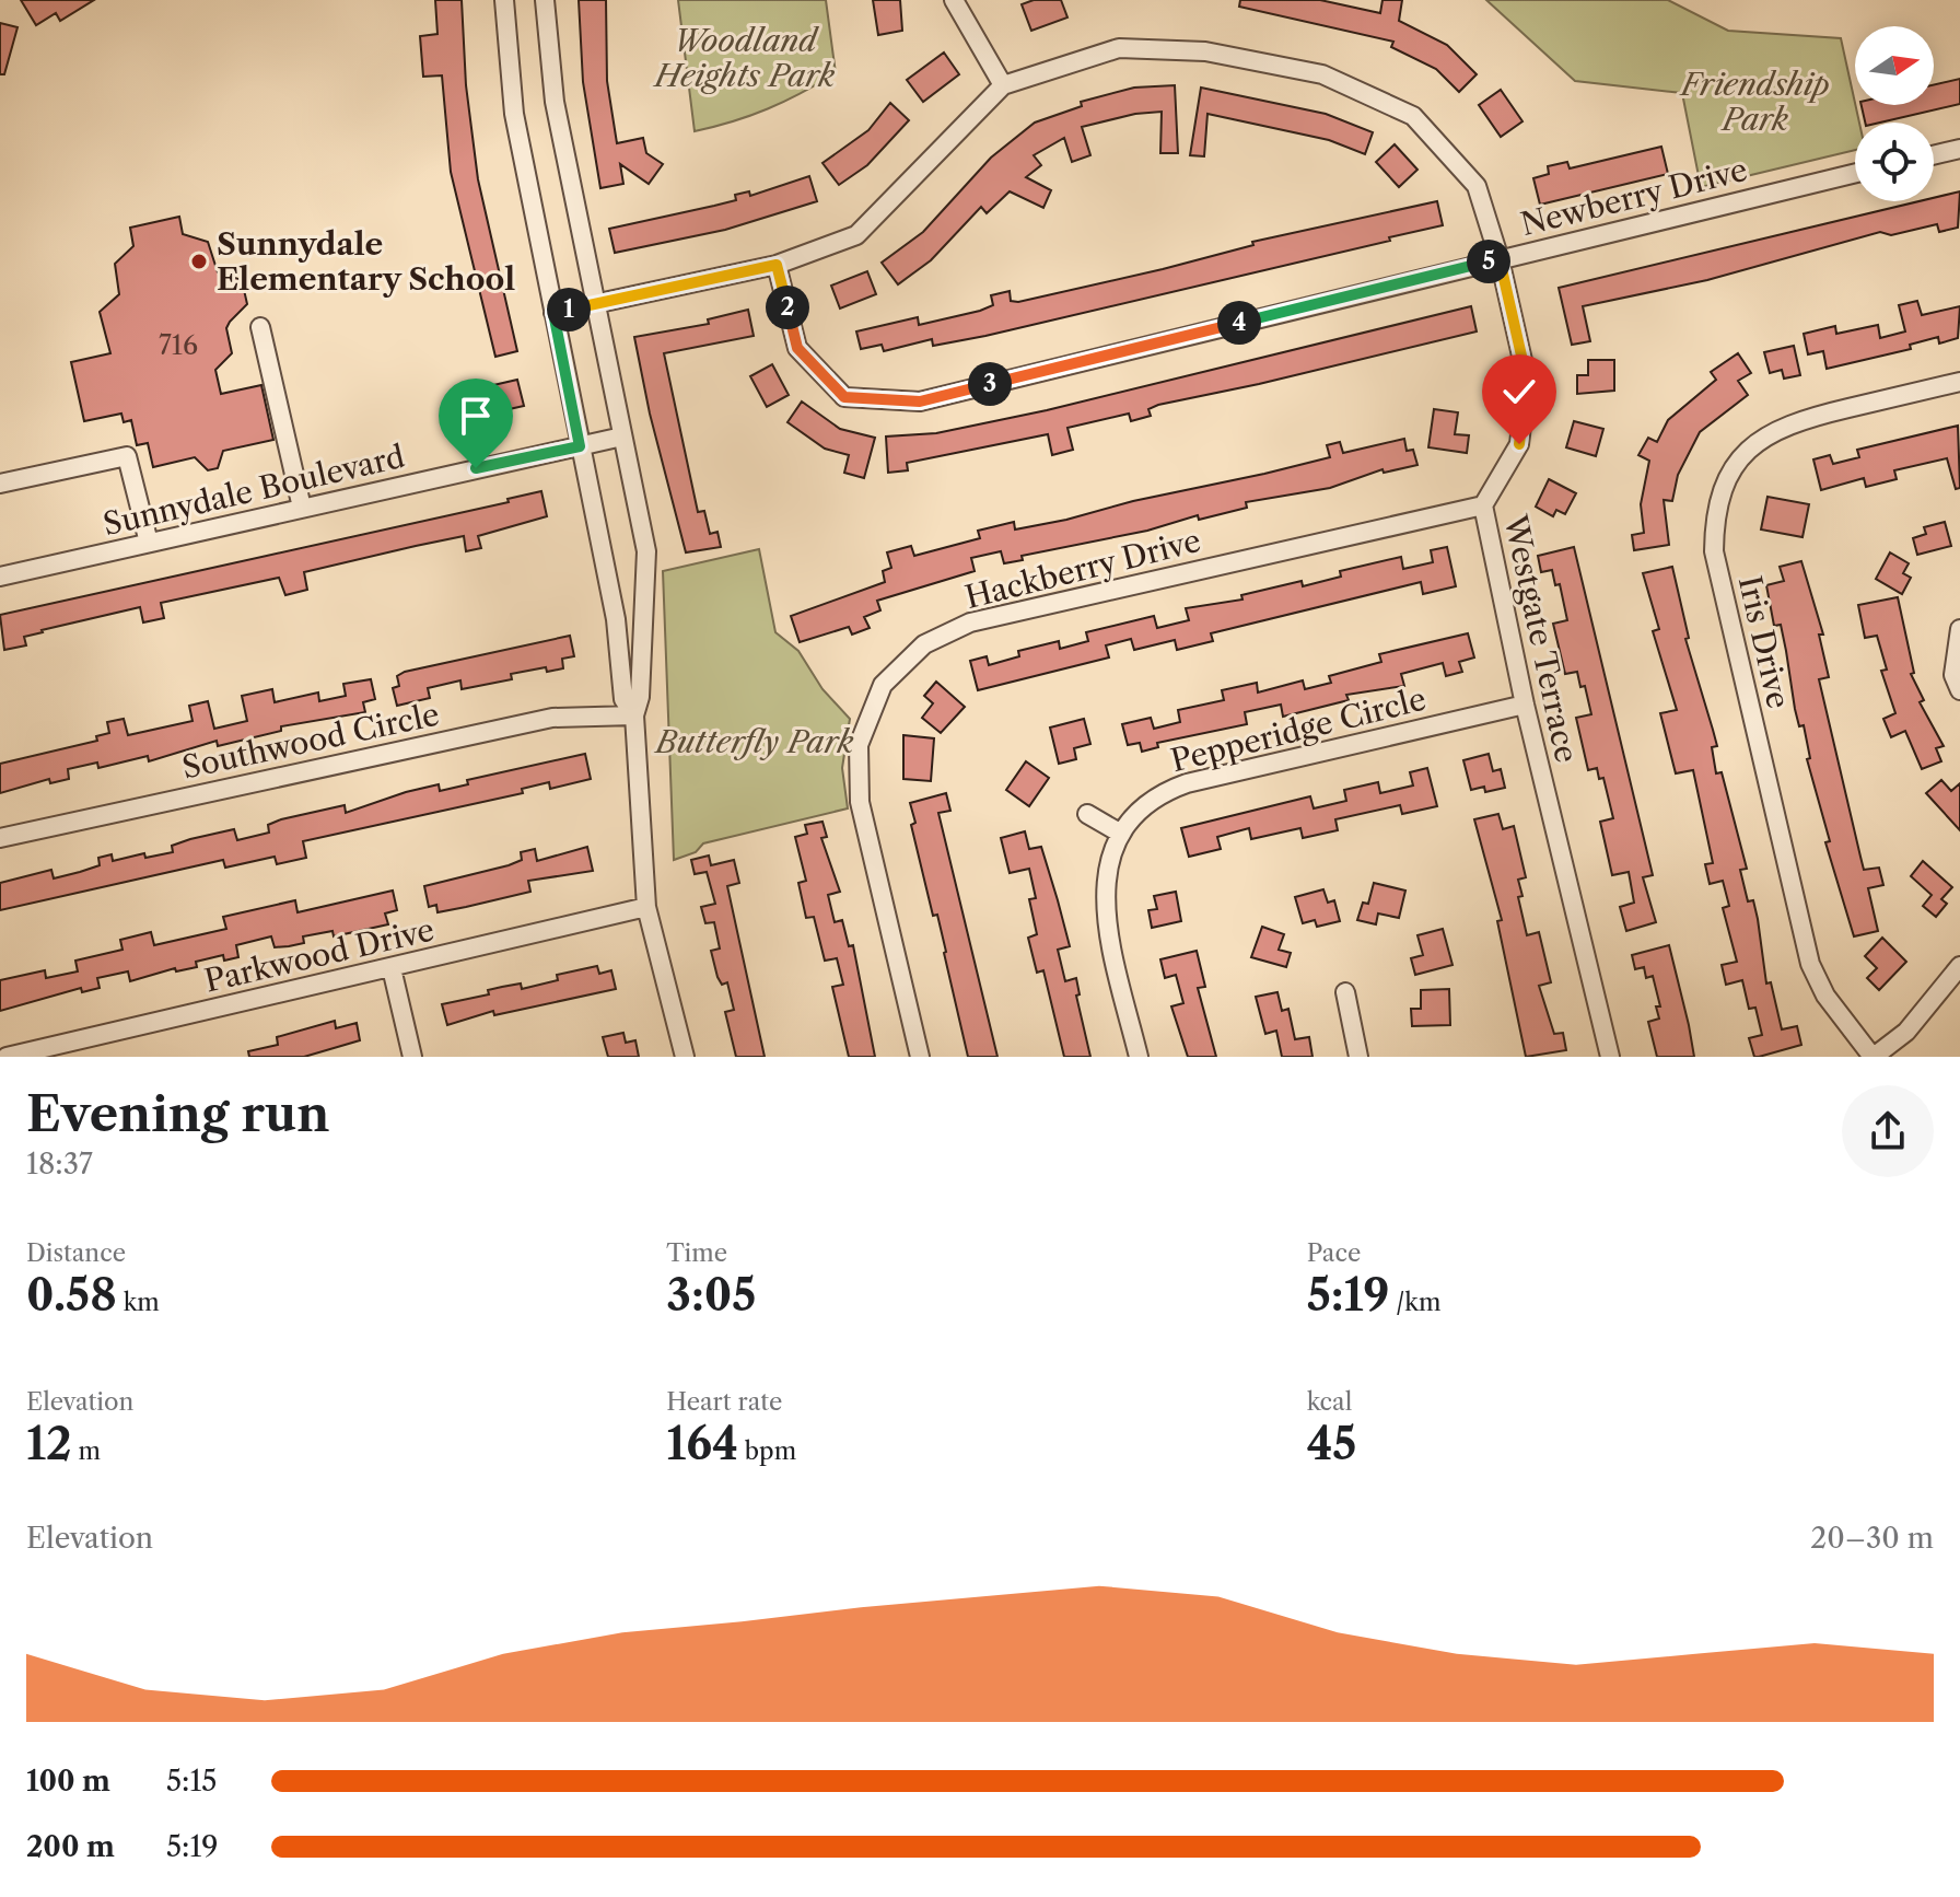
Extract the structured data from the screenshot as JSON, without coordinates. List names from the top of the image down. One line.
{"streets":{"street":["Newberry Drive","Sunnydale Boulevard","Hackberry Drive","Westgate Terrace","Iris Drive","Pepperidge Circle","Southwood Circle","Parkwood Drive"]},"crossings":[["Newberry Drive","Westgate Terrace"],["Hackberry Drive","Westgate Terrace"],["Westgate Terrace","Pepperidge Circle"]],"parks":["Woodland Heights Park","Friendship Park","Butterfly Park"],"places":["Sunnydale Elementary School"],"house_numbers":["716"],"north":"right","page":{"pins":["5","2","1","4","3"],"heading":["Evening run","18:37"],"stats":[["Distance","0.58 km"],["Time","3:05"],["Pace","5:19 /km"],["Elevation","12 m"],["Heart rate","164 bpm"],["kcal","45"]],"chart":["Elevation","20–30 m"],"list":[{"name":"100 m","note":"5:15"},{"name":"200 m","note":"5:19"}]}}
